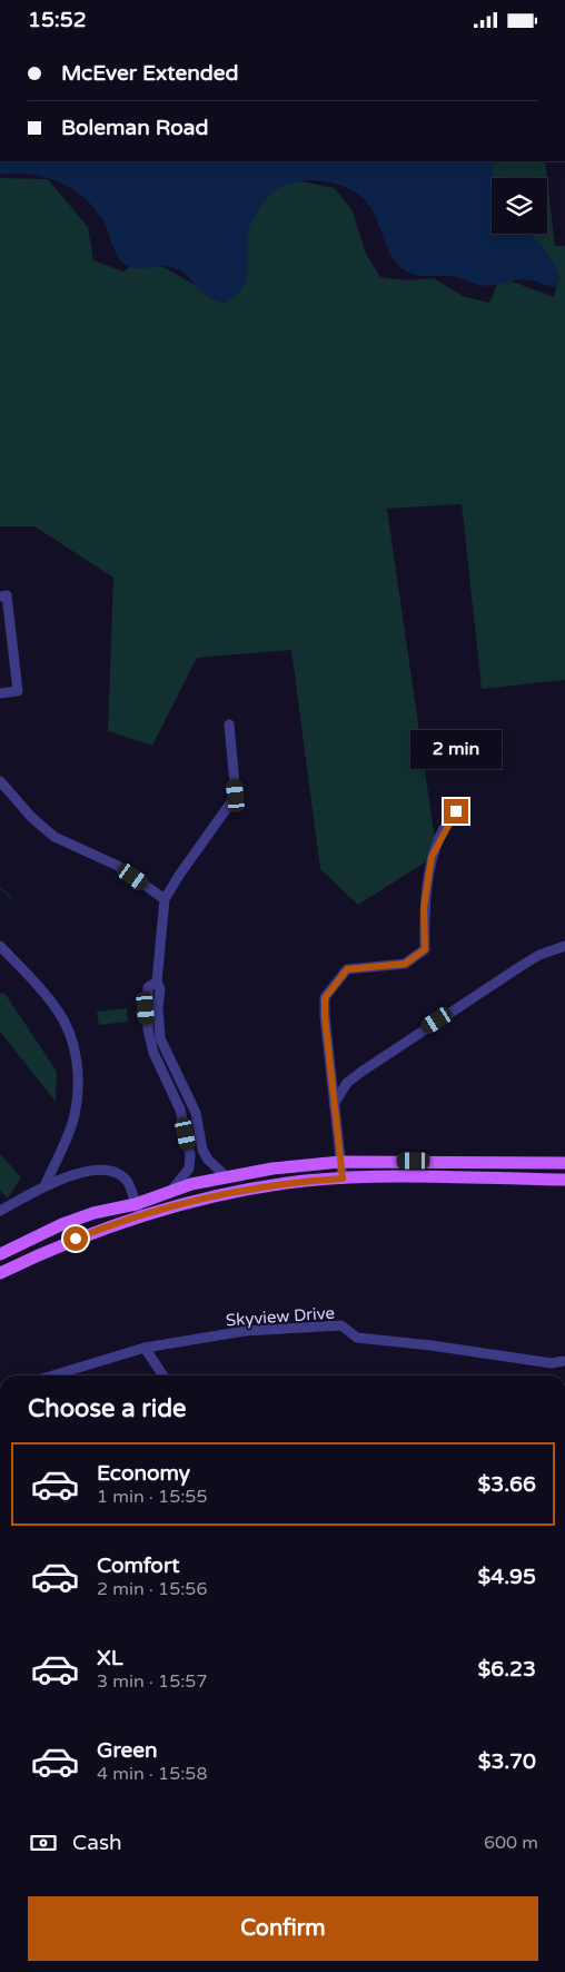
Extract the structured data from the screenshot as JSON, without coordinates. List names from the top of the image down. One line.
{"streets":{"street":["Skyview Drive"]},"page":{"status":"15:52","banner":["McEver Extended","Boleman Road"],"bubble":"2 min","heading":"Choose a ride","list":[{"name":"Economy","note":"1 min · 15:55","value":"$3.66"},{"name":"Comfort","note":"2 min · 15:56","value":"$4.95"},{"name":"XL","note":"3 min · 15:57","value":"$6.23"},{"name":"Green","note":"4 min · 15:58","value":"$3.70"}],"pay":["Cash","600 m"],"buttons":"Confirm"}}
